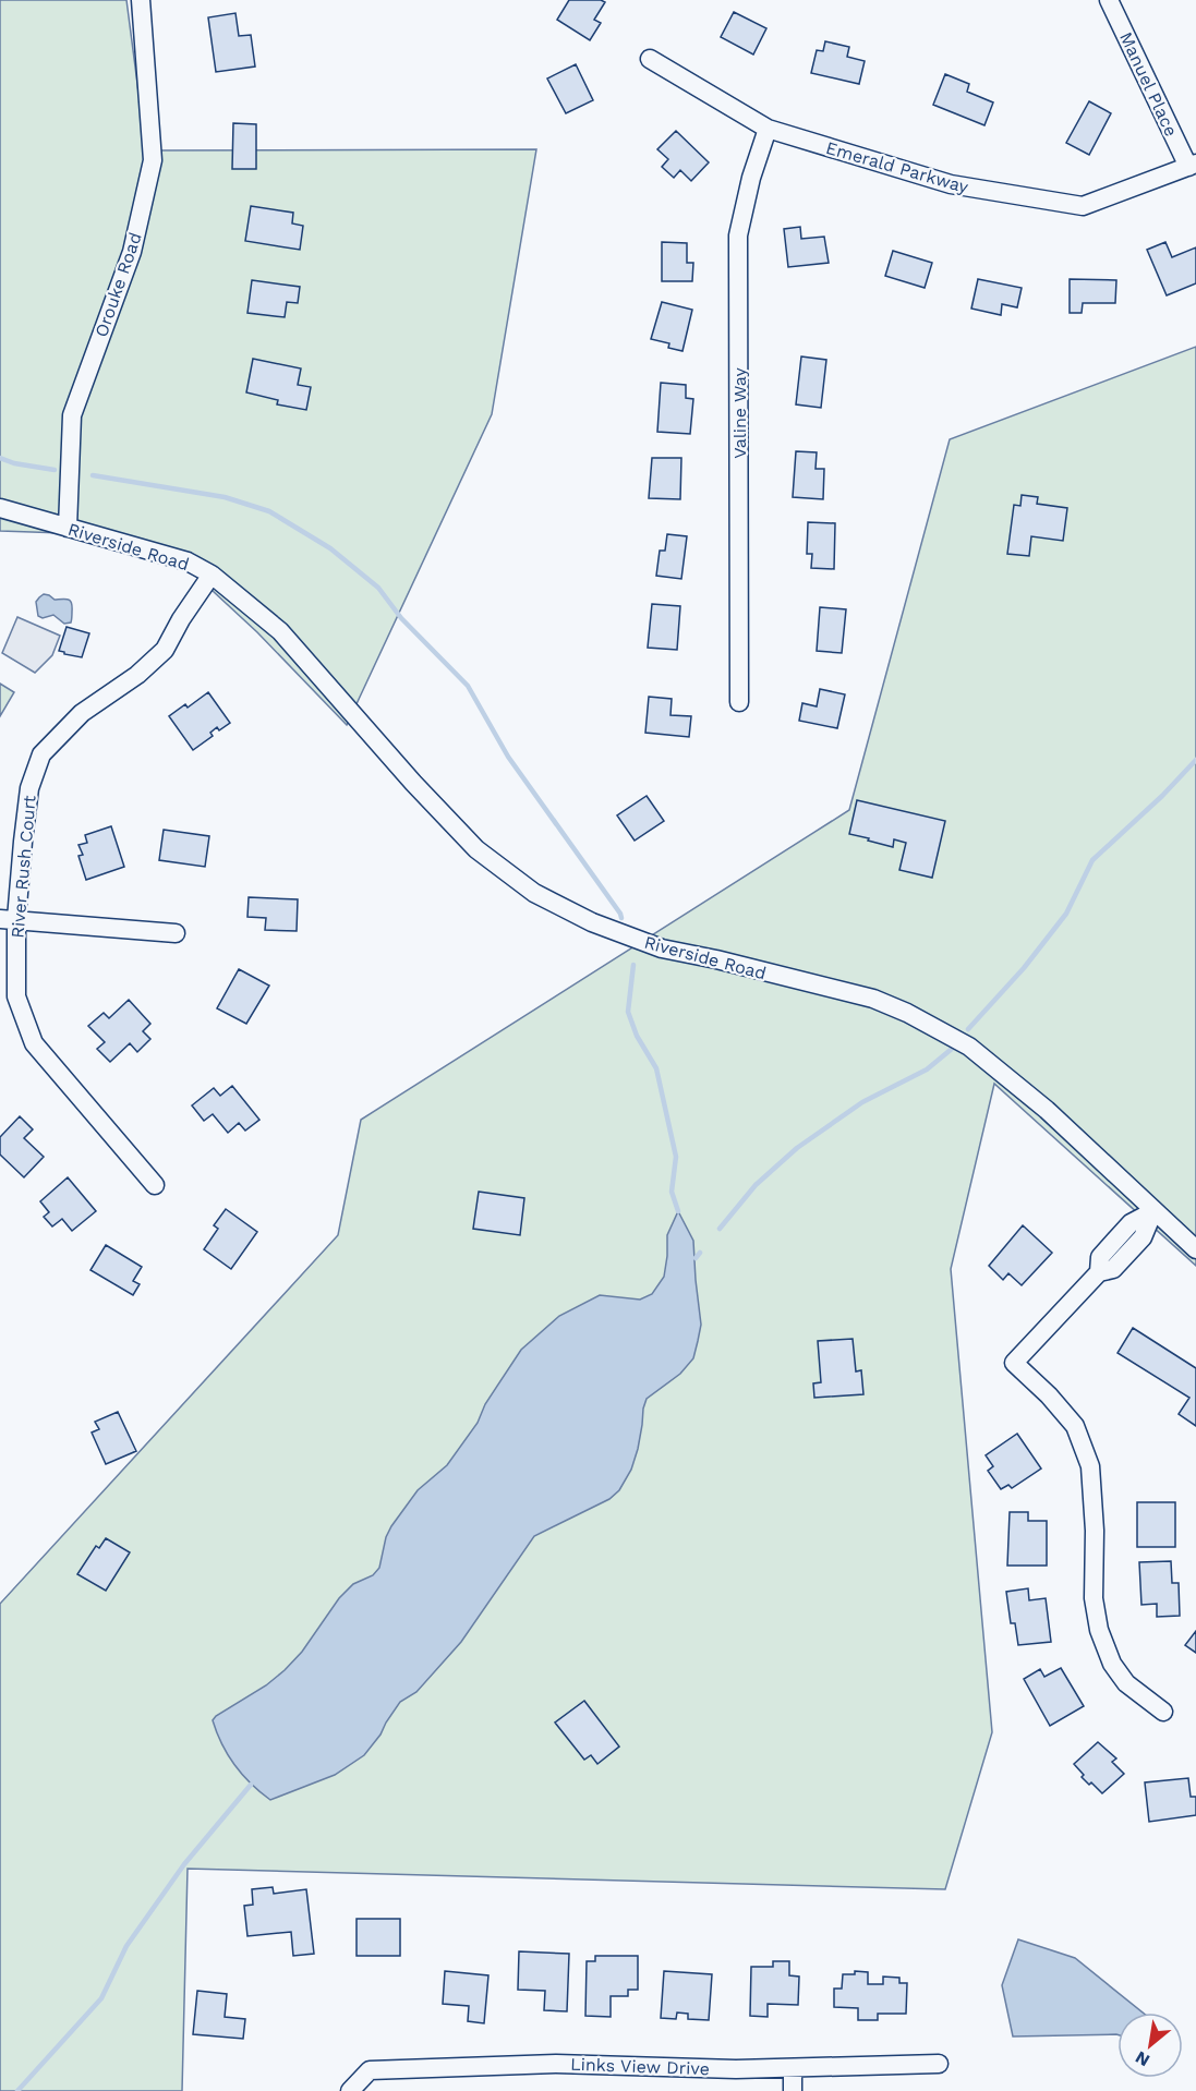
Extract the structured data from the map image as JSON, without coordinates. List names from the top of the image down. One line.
{"streets":{"street":["Manuel Place","Emerald Parkway","Orouke Road","Valine Way","Riverside Road","River Rush Court","Links View Drive"]},"crossings":[["Manuel Place","Emerald Parkway"],["Emerald Parkway","Valine Way"],["Orouke Road","Riverside Road"],["Riverside Road","River Rush Court"]],"north":"bottom left"}
